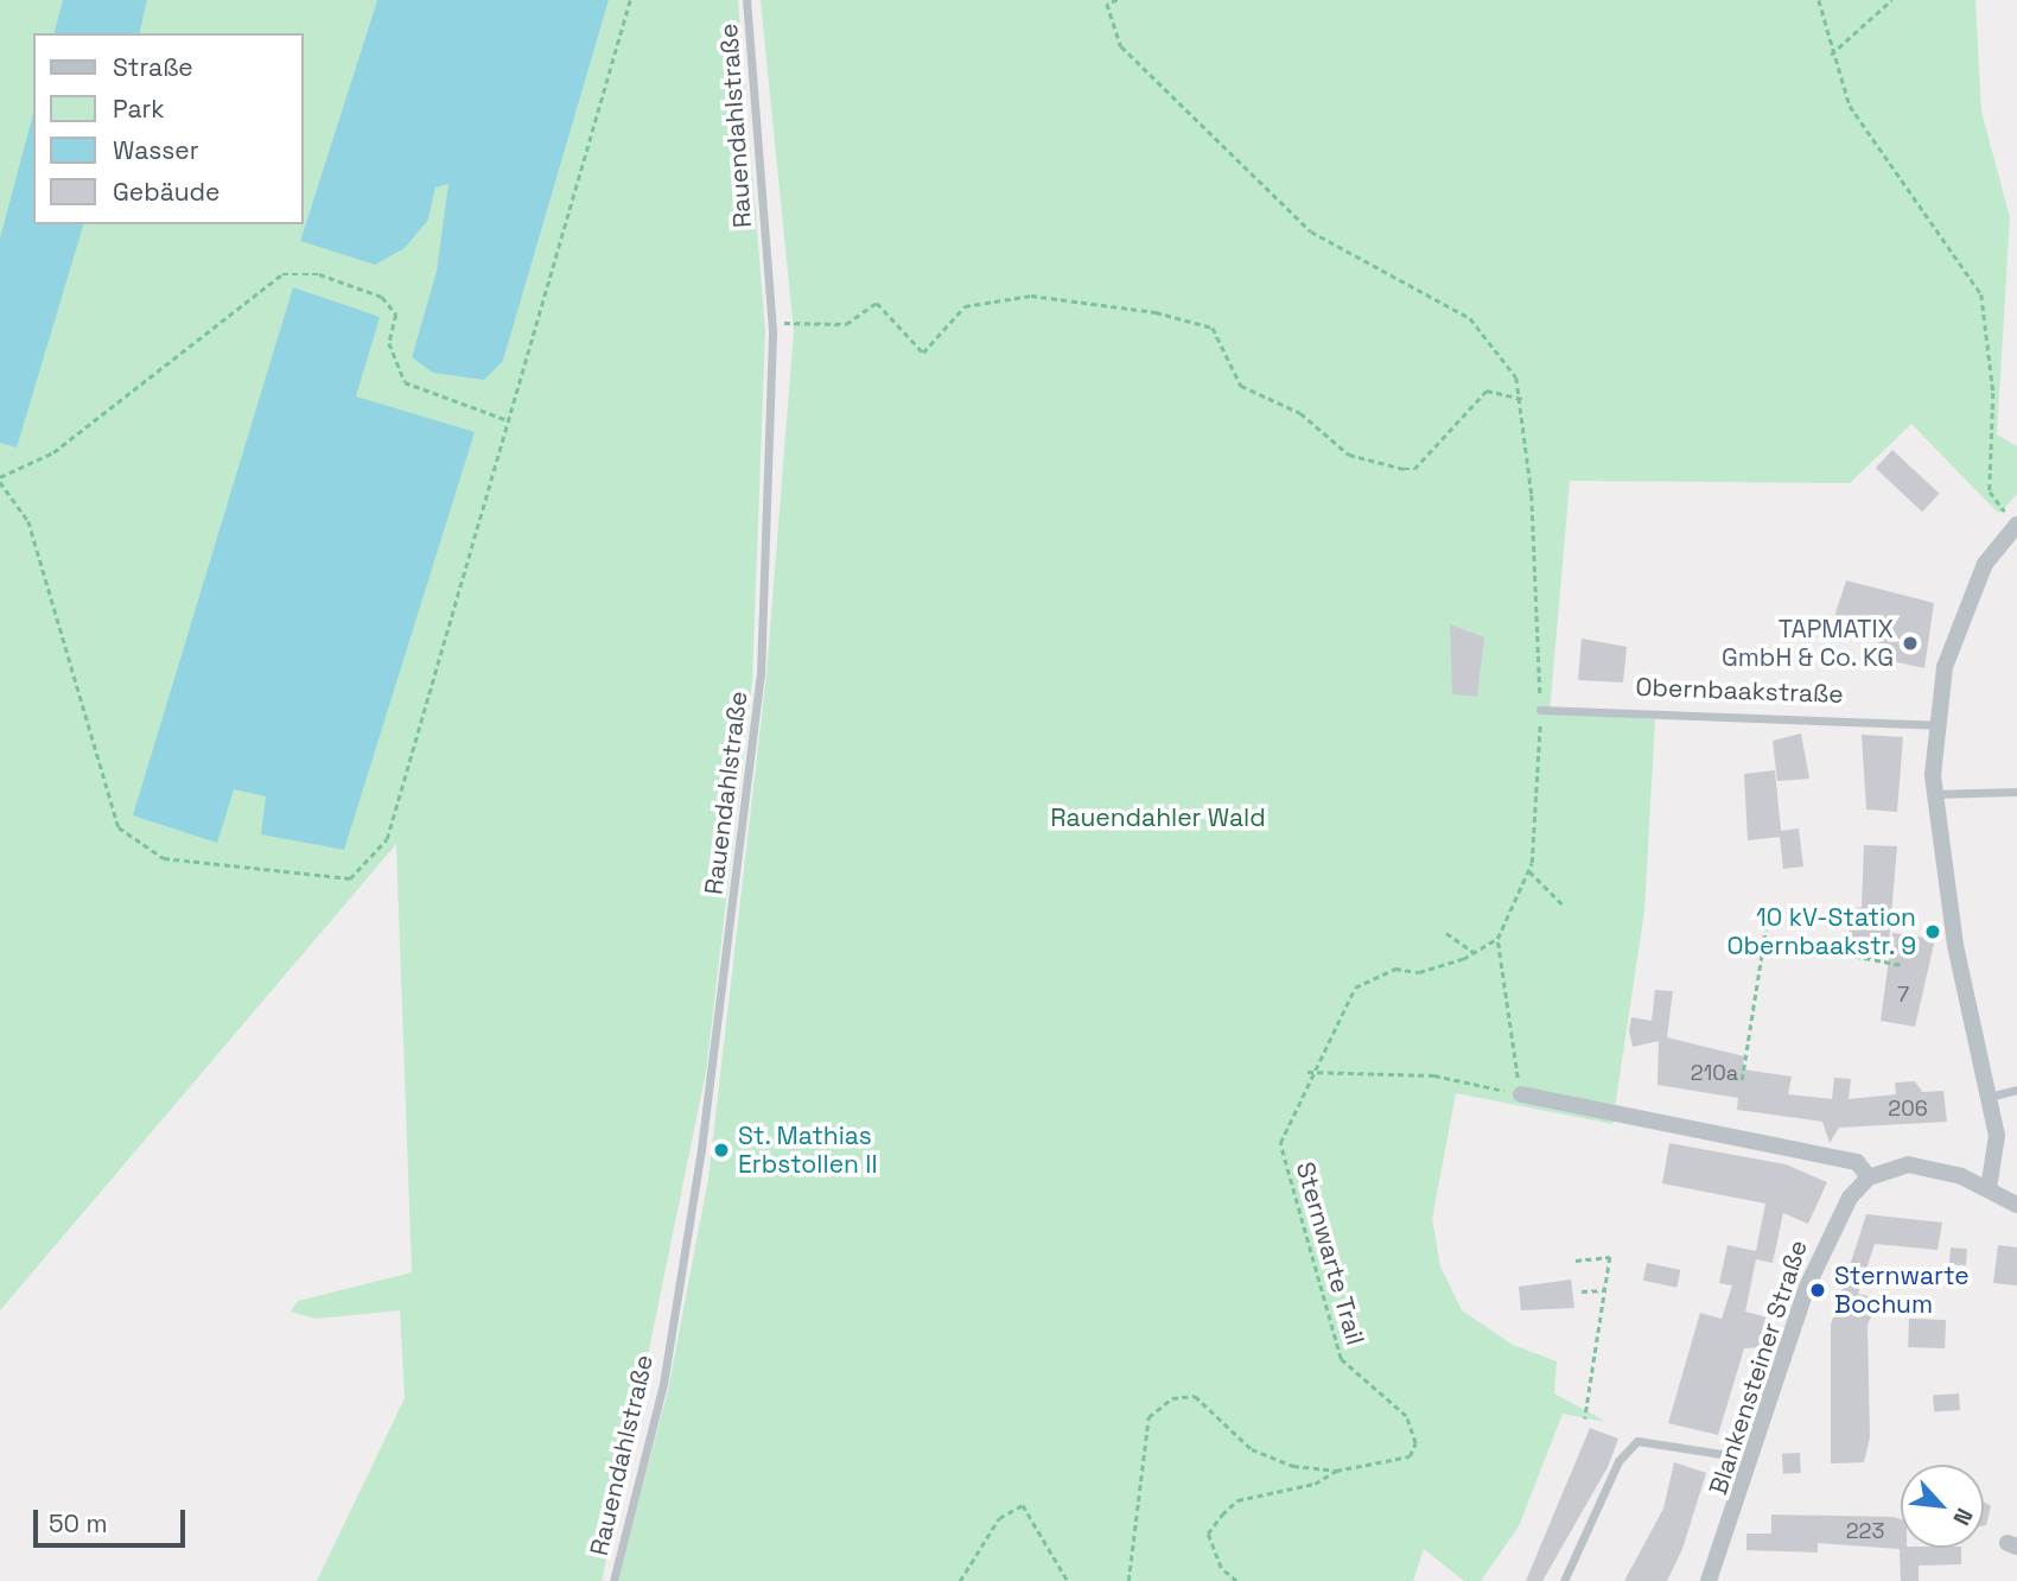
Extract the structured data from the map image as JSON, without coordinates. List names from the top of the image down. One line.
{"streets":{"street":["Blankensteiner Straße"],"lane":["Rauendahlstraße","Obernbaakstraße"],"path":["Sternwarte Trail"]},"parks":["Rauendahler Wald"],"places":["TAPMATIX GmbH & Co. KG","10 kV-Station Obernbaakstr. 9","St. Mathias Erbstollen II","Sternwarte Bochum"],"house_numbers":["7","210a","206","223"],"legend":["Straße","Park","Wasser","Gebäude"],"scale_bar":"50 m","north":"bottom right"}
